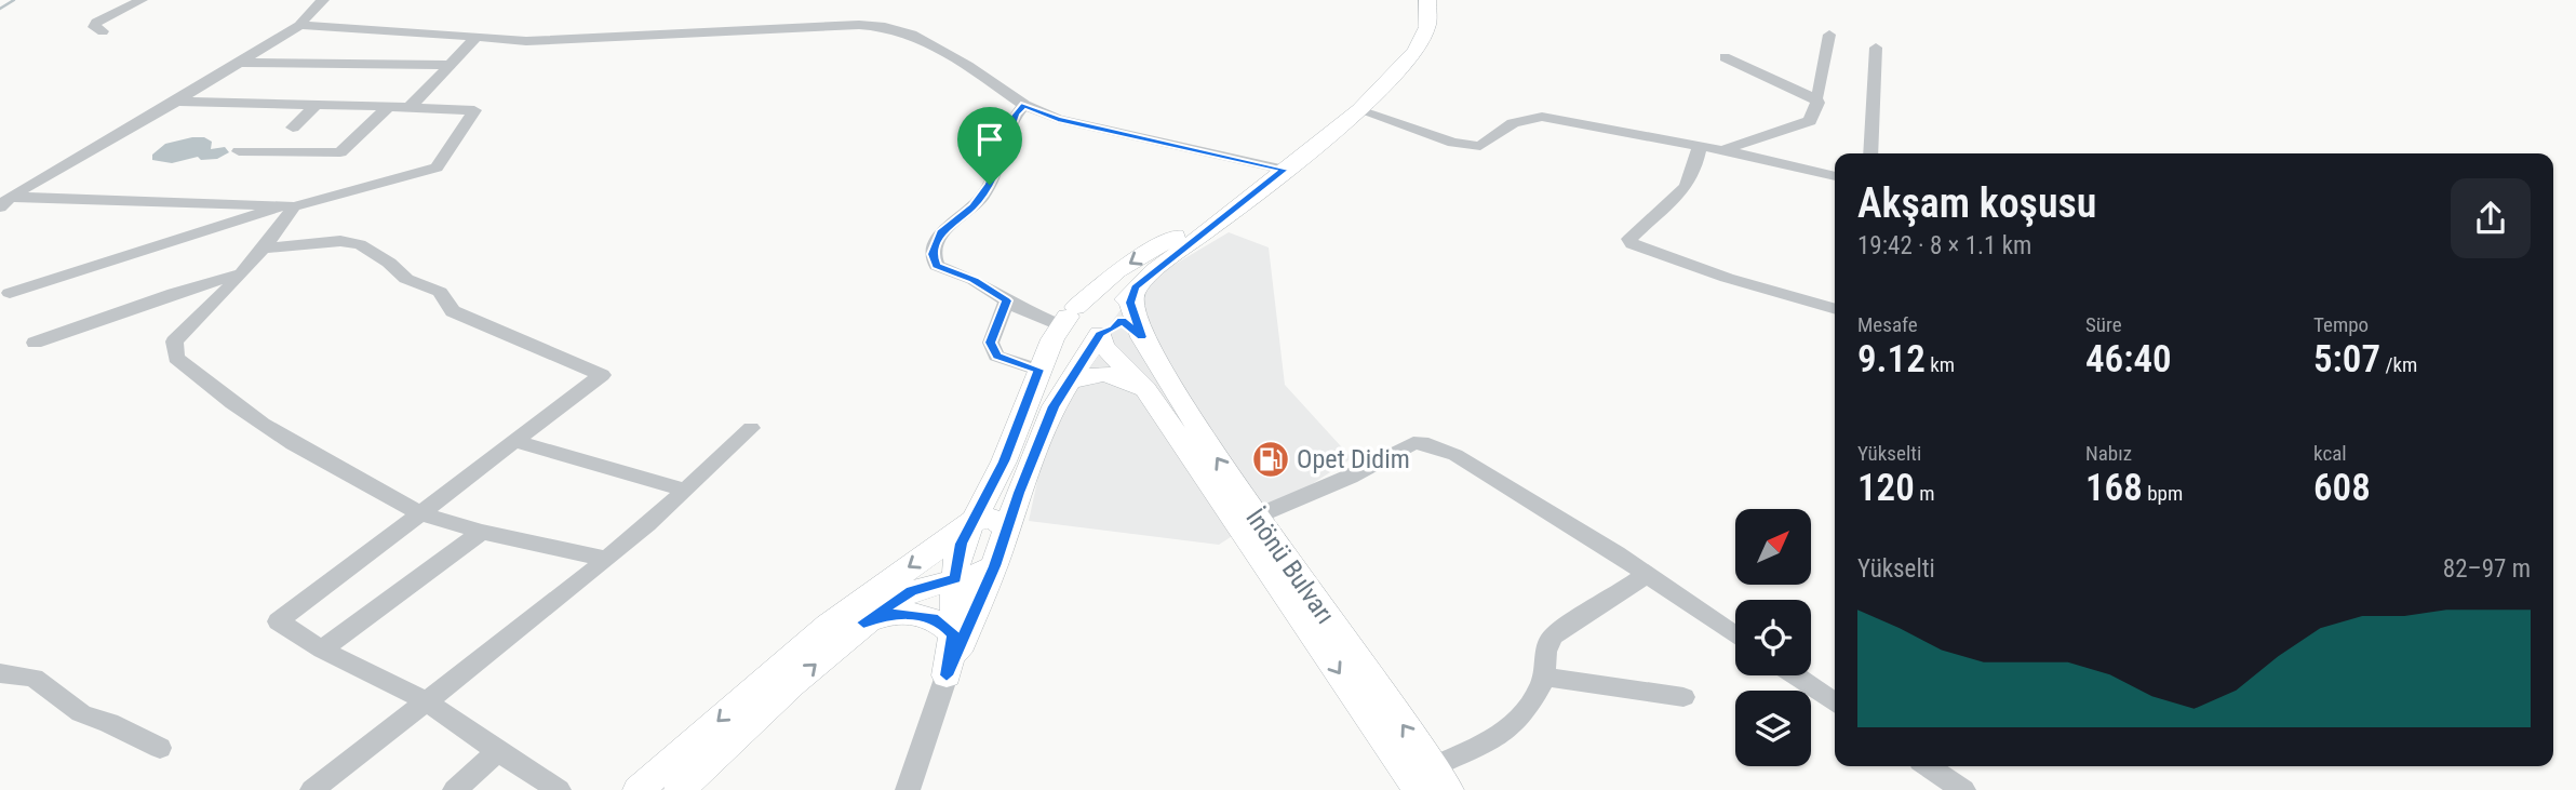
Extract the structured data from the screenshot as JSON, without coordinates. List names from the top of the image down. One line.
{"streets":{"main road":["İnönü Bulvarı"]},"places":{"fuel station":["Opet Didim"]},"north":"top right","page":{"heading":["Akşam koşusu","19:42 · 8 × 1.1 km"],"stats":[["Mesafe","9.12 km"],["Süre","46:40"],["Tempo","5:07 /km"],["Yükselti","120 m"],["Nabız","168 bpm"],["kcal","608"]],"chart":["Yükselti","82–97 m"]}}
